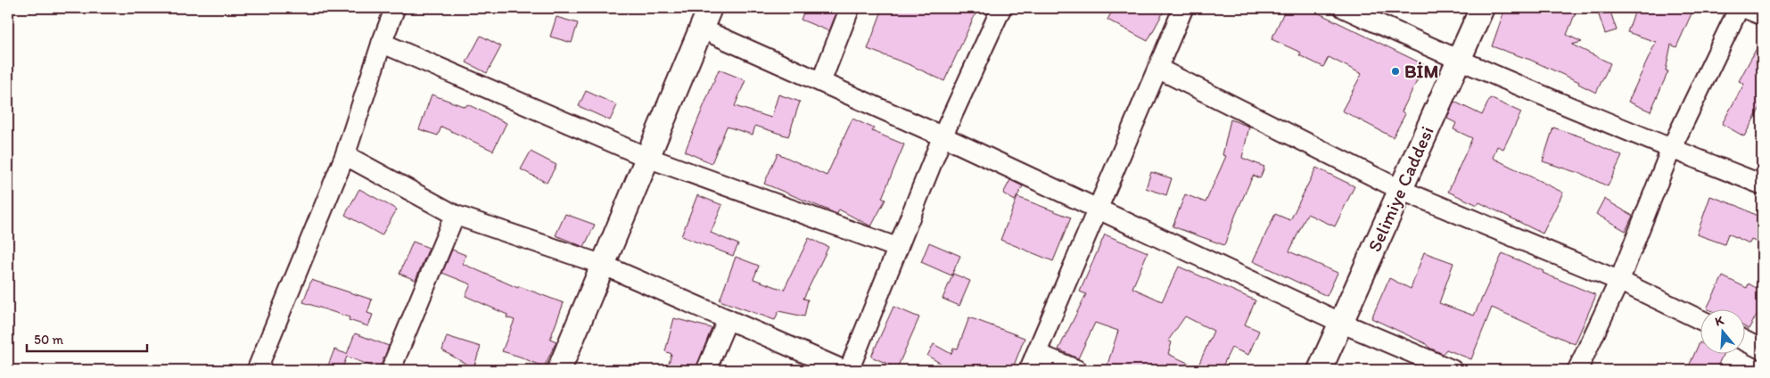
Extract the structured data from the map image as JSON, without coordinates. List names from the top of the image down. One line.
{"streets":{"street":["Selimiye Caddesi"]},"places":["BİM"],"scale_bar":"50 m","north":"top"}
